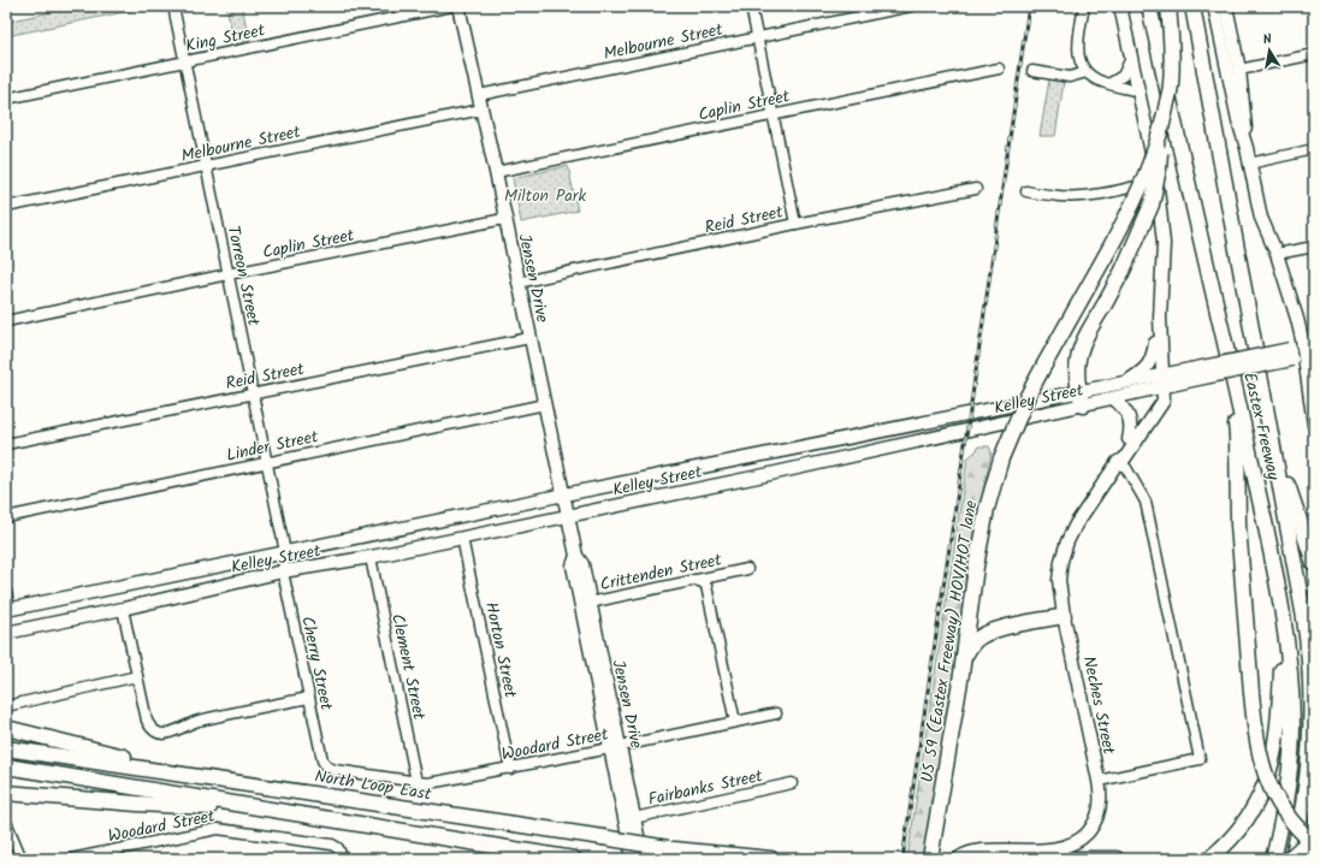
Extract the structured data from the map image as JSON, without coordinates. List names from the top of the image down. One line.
{"streets":{"highway":["Eastex Freeway","US 59 (Eastex Freeway) HOV/HOT lane","North Loop East"],"main road":["Jensen Drive","Kelley Street","Neches Street"],"street":["King Street","Melbourne Street","Caplin Street","Reid Street","Torreon Street","Linder Street","Crittenden Street","Horton Street","Cherry Street","Clement Street","Woodard Street","Fairbanks Street"]},"crossings":[["King Street","Torreon Street"],["Melbourne Street","Torreon Street"],["Melbourne Street","Jensen Drive"],["Caplin Street","Torreon Street"],["Caplin Street","Jensen Drive"],["Reid Street","Torreon Street"],["Reid Street","Jensen Drive"],["Torreon Street","Kelley Street"],["Torreon Street","Linder Street"],["Torreon Street","Cherry Street"],["Jensen Drive","Kelley Street"],["Jensen Drive","Linder Street"],["Jensen Drive","Crittenden Street"],["Jensen Drive","Woodard Street"],["Jensen Drive","Fairbanks Street"],["Kelley Street","Horton Street"],["Kelley Street","Cherry Street"],["Kelley Street","Clement Street"],["Kelley Street","Neches Street"],["Horton Street","Woodard Street"],["Cherry Street","Woodard Street"],["Clement Street","Woodard Street"]],"parks":["Milton Park"],"north":"top"}
